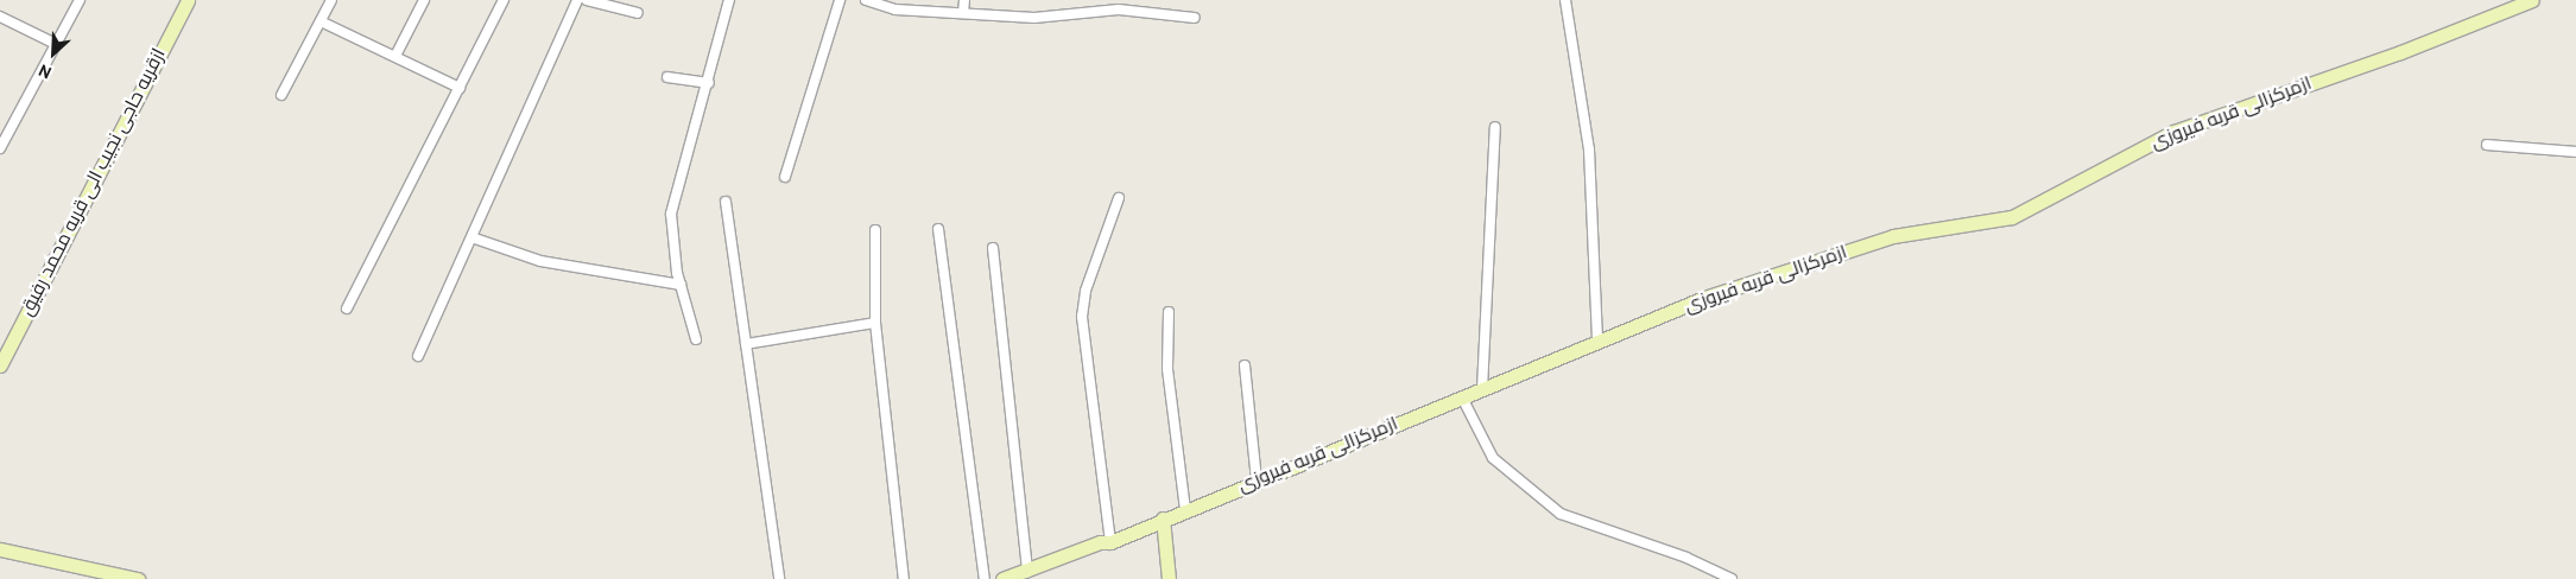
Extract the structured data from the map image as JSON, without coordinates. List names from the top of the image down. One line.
{"streets":{"main road":["ازمرکزالی قریه فیروزی","ازقریه حاجی نجیب الی قریه محمد رفیق"]},"north":"bottom left"}
